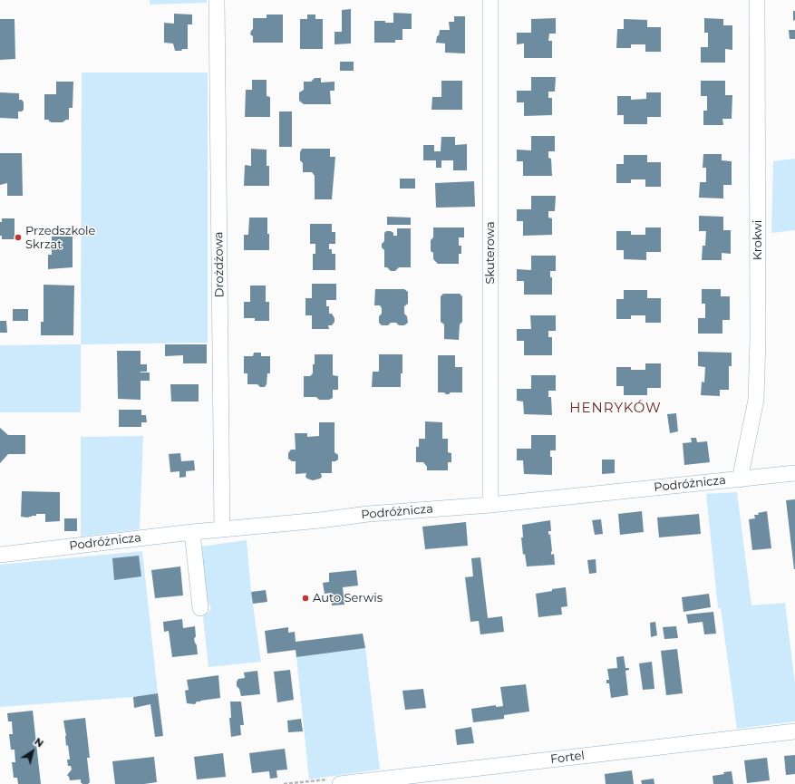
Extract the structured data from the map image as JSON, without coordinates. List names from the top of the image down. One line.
{"streets":{"street":["Krokwi","Skuterowa","Drożdżowa","Podróżnicza","Fortel"]},"crossings":[["Krokwi","Podróżnicza"],["Skuterowa","Podróżnicza"],["Drożdżowa","Podróżnicza"]],"districts":["HENRYKÓW"],"places":["Przedszkole Skrzat","Auto Serwis"],"north":"top right"}
